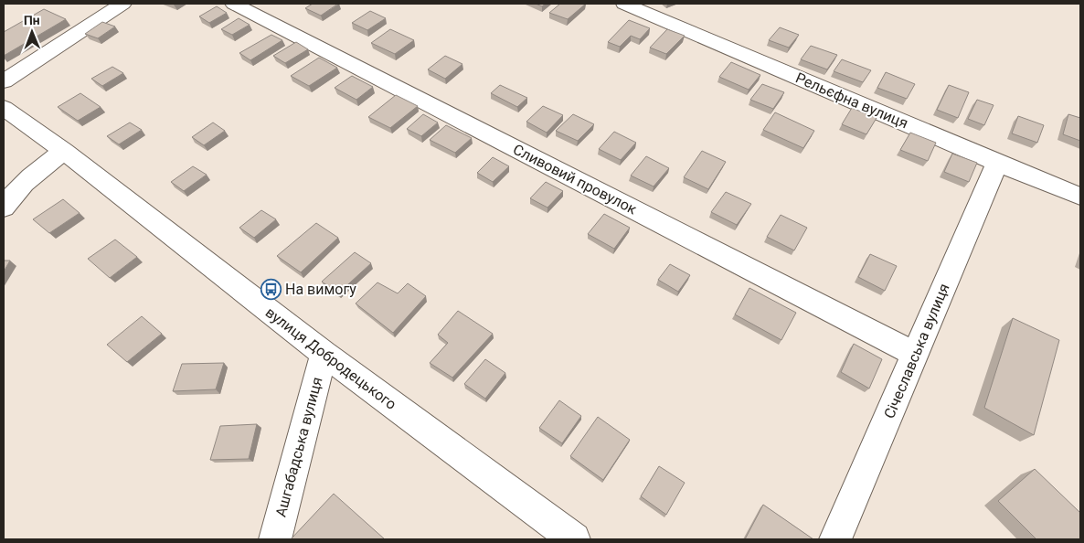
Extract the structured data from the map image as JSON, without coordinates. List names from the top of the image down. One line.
{"streets":{"street":["Рельєфна вулиця","Сливовий провулок","Січеславська вулиця","вулиця Добродецького","Ашгабадська вулиця"]},"crossings":[["Рельєфна вулиця","Січеславська вулиця"],["Сливовий провулок","Січеславська вулиця"],["вулиця Добродецького","Ашгабадська вулиця"]],"places":{"bus stop":["На вимогу"]},"north":"top"}
